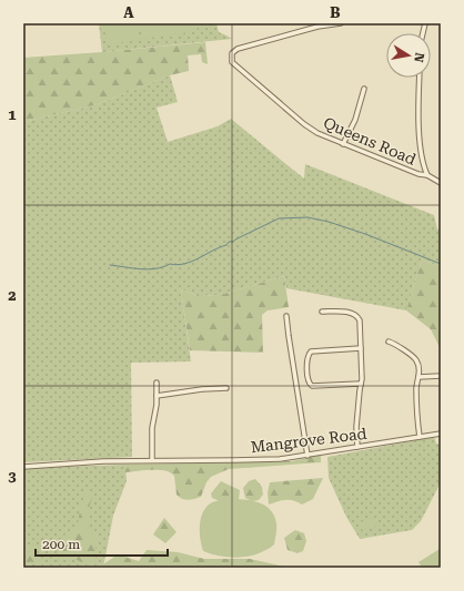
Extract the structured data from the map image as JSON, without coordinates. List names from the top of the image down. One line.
{"streets":{"street":["Queens Road","Mangrove Road"]},"scale_bar":"200 m","north":"right","grid":{"columns":["A","B"],"rows":["1","2","3"]}}
